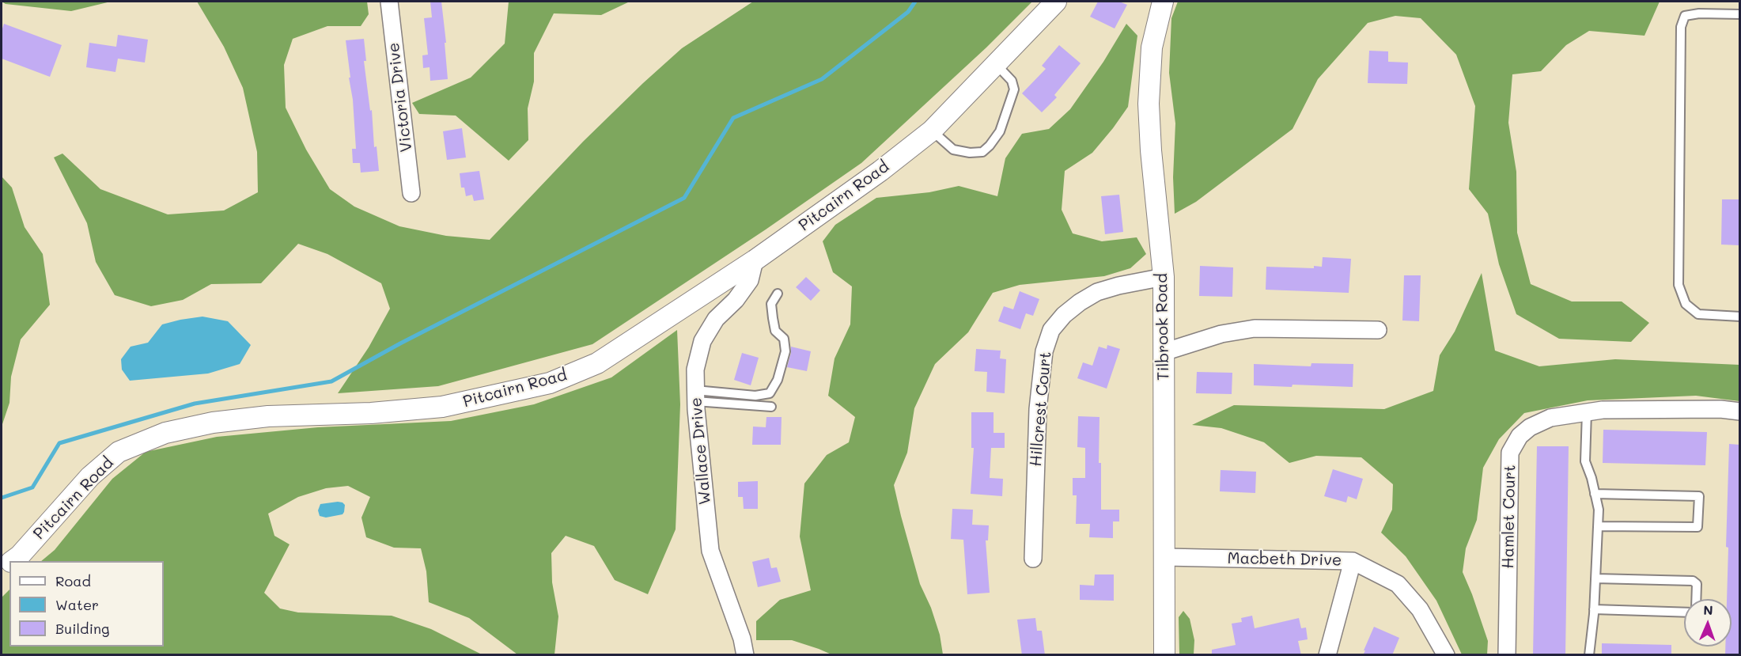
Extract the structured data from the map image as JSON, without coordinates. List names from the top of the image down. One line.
{"streets":{"street":["Victoria Drive","Pitcairn Road","Tilbrook Road","Hillcrest Court","Wallace Drive","Hamlet Court","Macbeth Drive"]},"crossings":[["Pitcairn Road","Wallace Drive"],["Tilbrook Road","Hillcrest Court"],["Tilbrook Road","Macbeth Drive"]],"legend":["Road","Water","Building"],"north":"top"}
